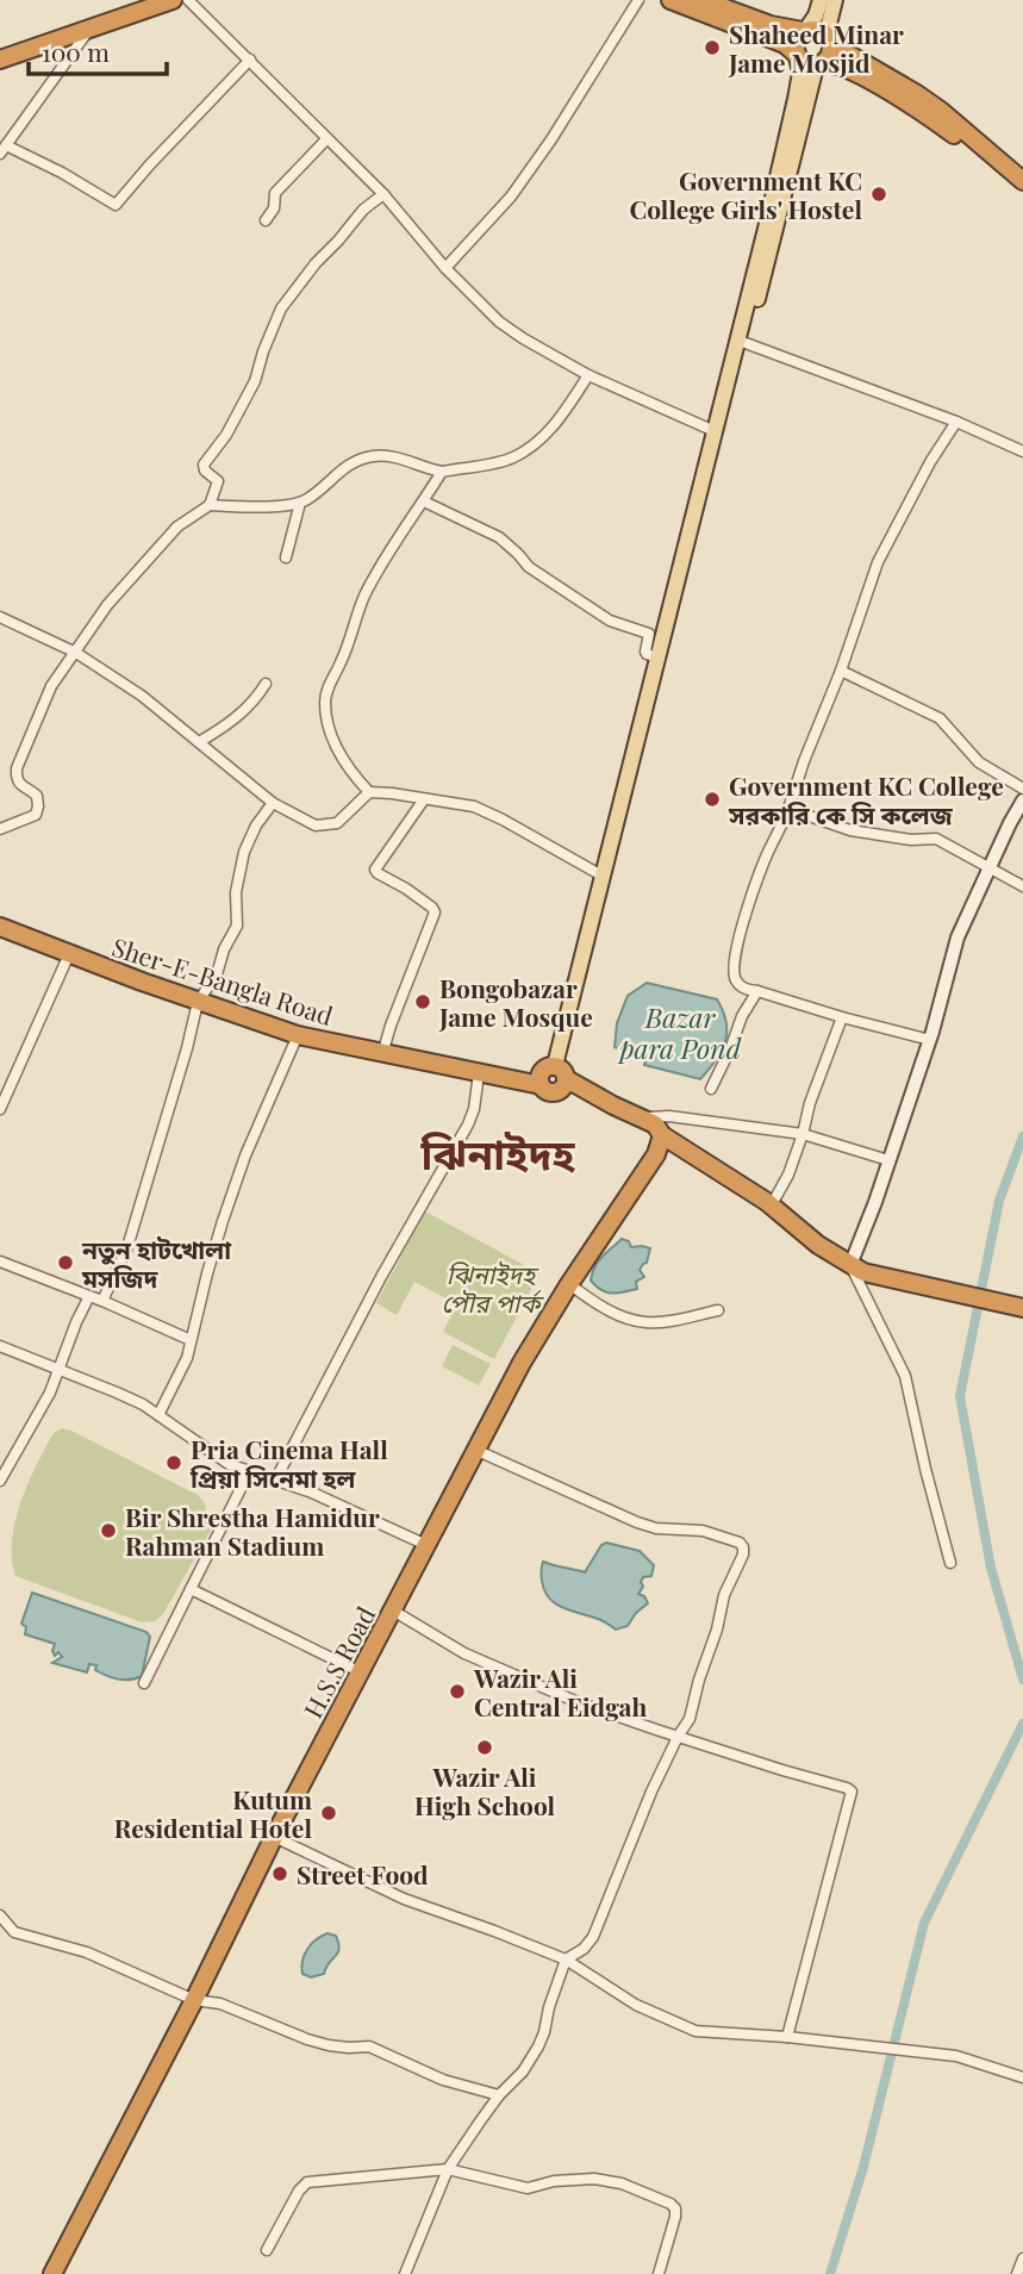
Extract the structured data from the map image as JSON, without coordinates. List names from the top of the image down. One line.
{"streets":{"highway":["Sher-E-Bangla Road","H.S.S Road"]},"districts":["ঝিনাইদহ"],"water":["Bazar para Pond"],"parks":["ঝিনাইদহ পৌর পার্ক"],"places":["Shaheed Minar Jame Mosjid","Government KC College Girls' Hostel","Government KC College সরকারি কে সি কলেজ","Bongobazar Jame Mosque","নতুন হাটখোলা মসজিদ","Pria Cinema Hall প্রিয়া সিনেমা হল","Bir Shrestha Hamidur Rahman Stadium","Wazir Ali Central Eidgah","Wazir Ali High School","Kutum Residential Hotel","Street Food"],"scale_bar":"100 m"}
